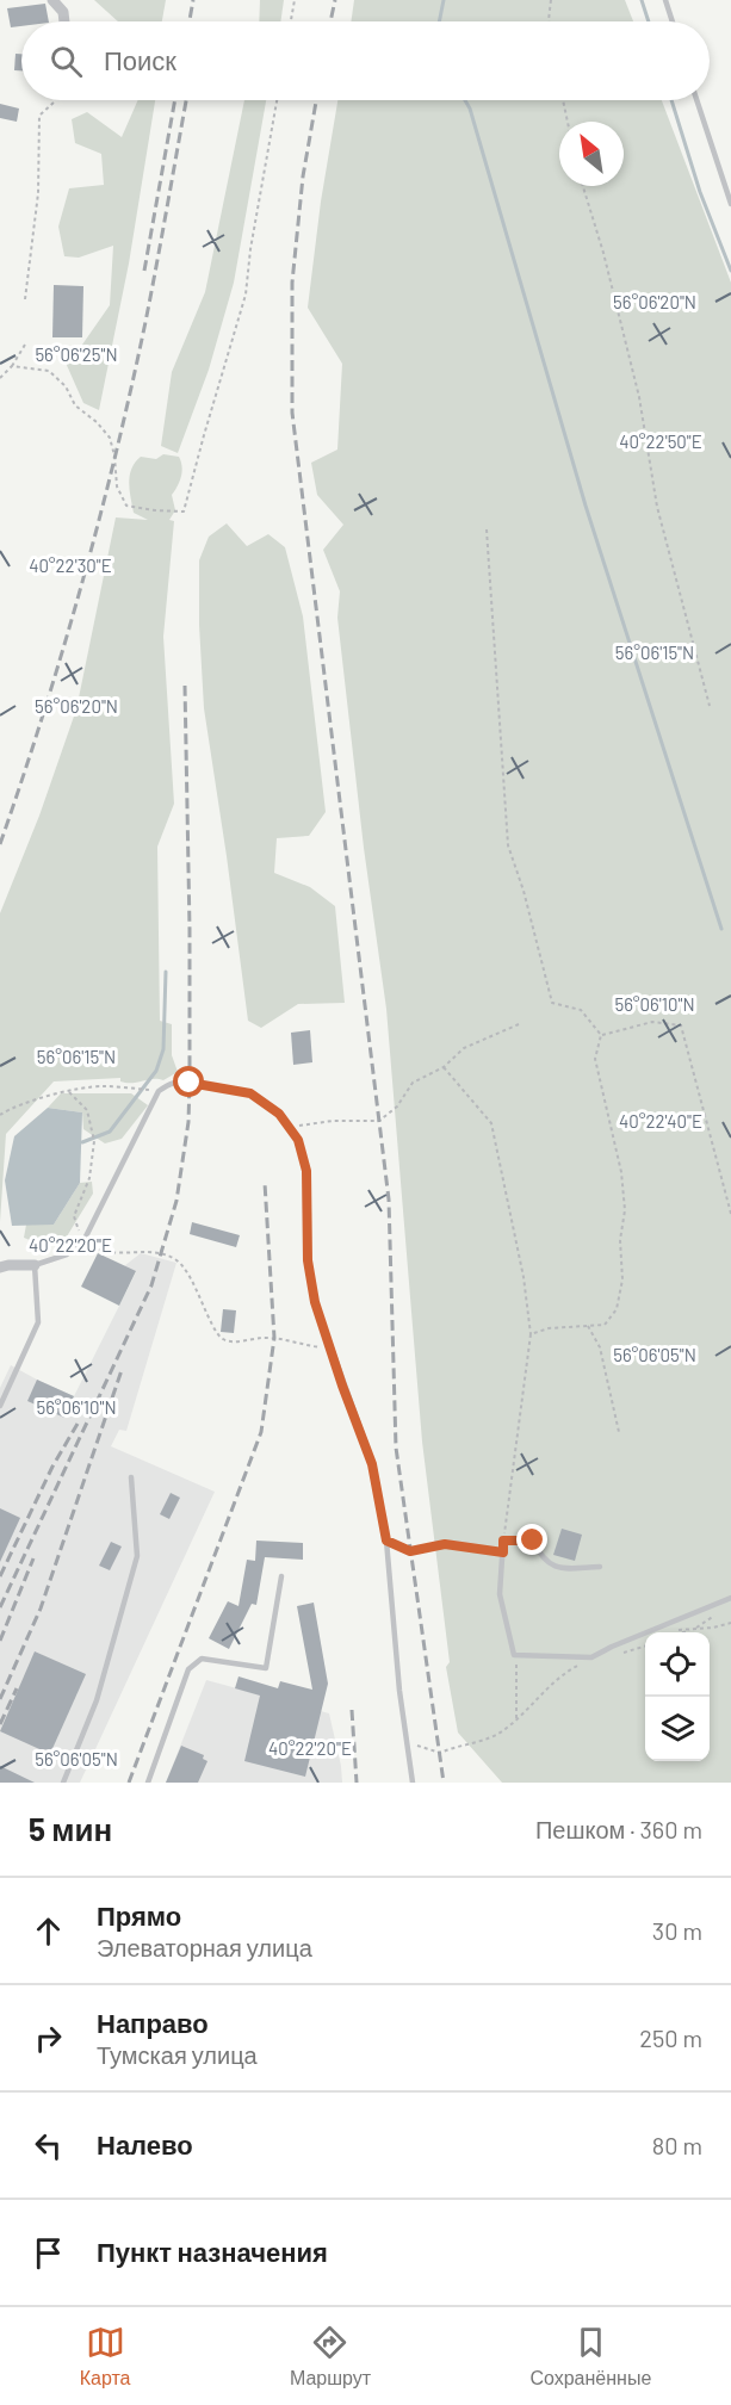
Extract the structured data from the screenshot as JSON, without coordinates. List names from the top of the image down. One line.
{"north":"top left","page":{"search":"Поиск","heading":["5 мин","Пешком · 360 m"],"list":[["Прямо","Элеваторная улица","30 m"],["Направо","Тумская улица","250 m"],["Налево","80 m"],"Пункт назначения"],"nav":["Карта","Маршрут","Сохранённые"]},"coordinates":["56°06'20\"N","56°06'25\"N","40°22'50\"E","40°22'30\"E","56°06'15\"N","56°06'10\"N","40°22'40\"E","40°22'20\"E","56°06'05\"N"]}
